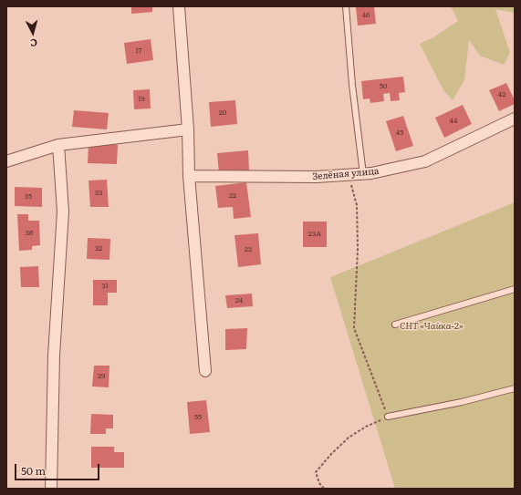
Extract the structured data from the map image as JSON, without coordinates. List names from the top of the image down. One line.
{"streets":{"street":["Зелёная улица"]},"parks":["СНТ «Чайка-2»"],"house_numbers":["46","17","50","42","19","20","44","45","33","22","35","36","23А","32","23","31","24","29","55"],"scale_bar":"50 m","north":"bottom"}
